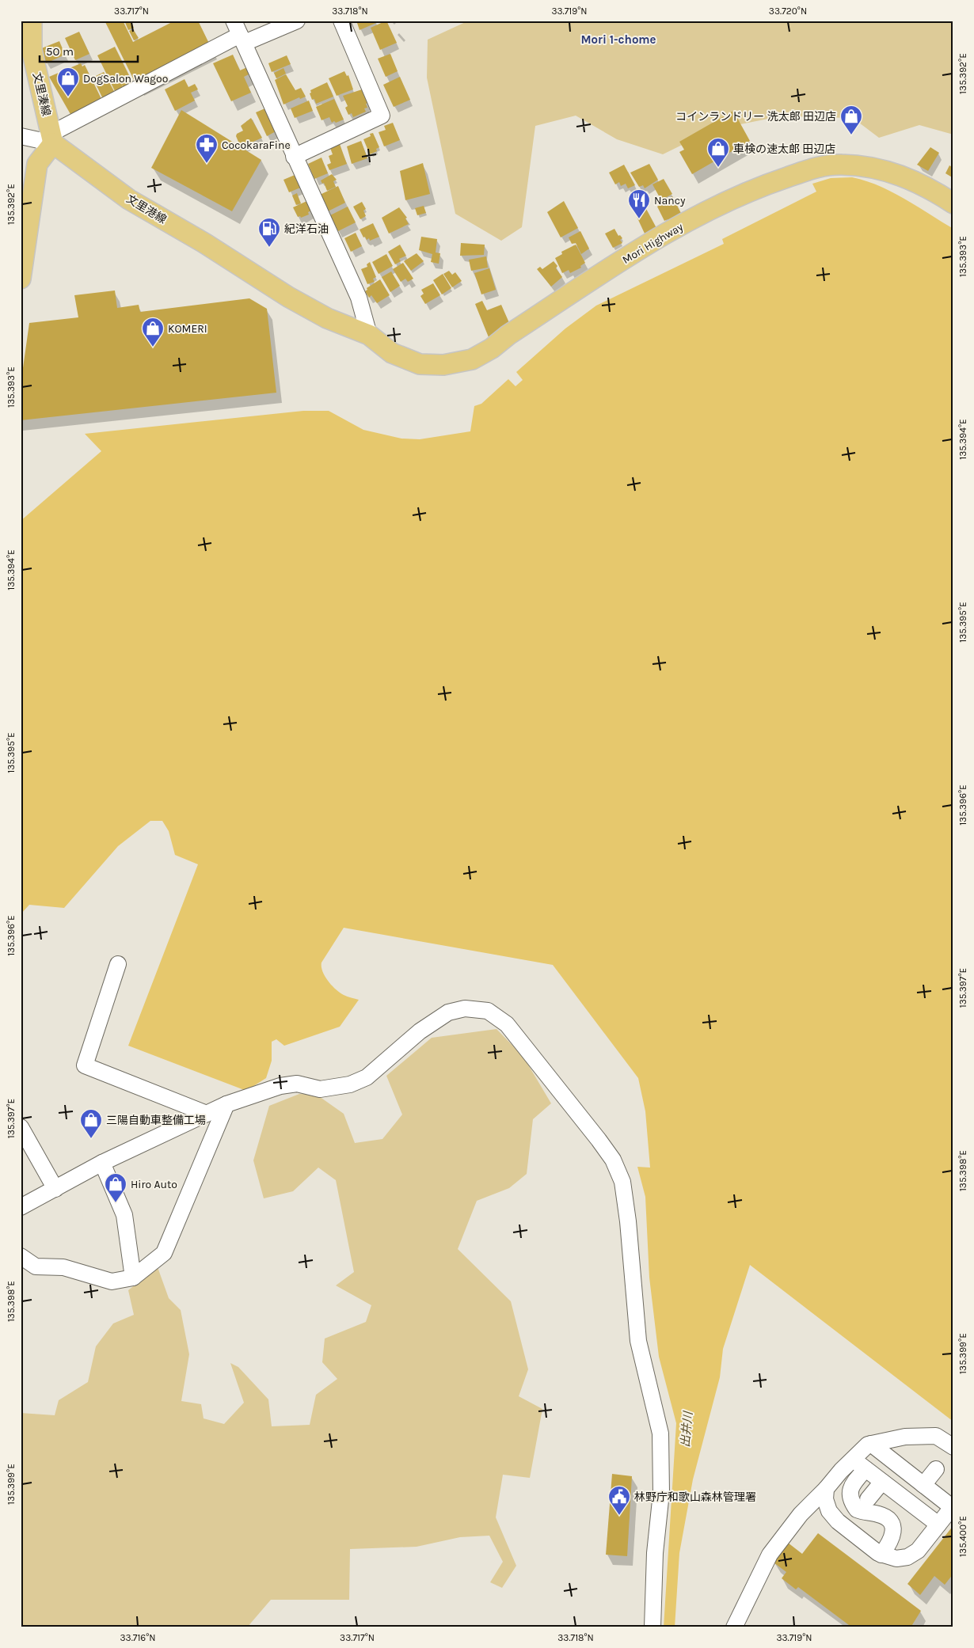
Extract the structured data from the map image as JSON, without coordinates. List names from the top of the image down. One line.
{"streets":{"main road":["文里湊線","文里港線","Mori Highway"]},"crossings":[["文里湊線","文里港線"],["文里港線","Mori Highway"]],"districts":["Mori 1-chome"],"water":["出井川"],"places":{"shop":["DogSalon Wagoo","コインランドリー 洗太郎 田辺店","車検の速太郎 田辺店","KOMERI","三陽自動車整備工場","Hiro Auto"],"pharmacy":["CocokaraFine"],"restaurant":["Nancy"],"fuel station":["紀洋石油"],"public building":["林野庁和歌山森林管理署"]},"scale_bar":"50 m","coordinates":["33.717°N","33.718°N","33.719°N","33.720°N","135.392°E","135.393°E","135.394°E","135.395°E","135.396°E","135.397°E","135.398°E","135.399°E","135.400°E","33.716°N"]}
